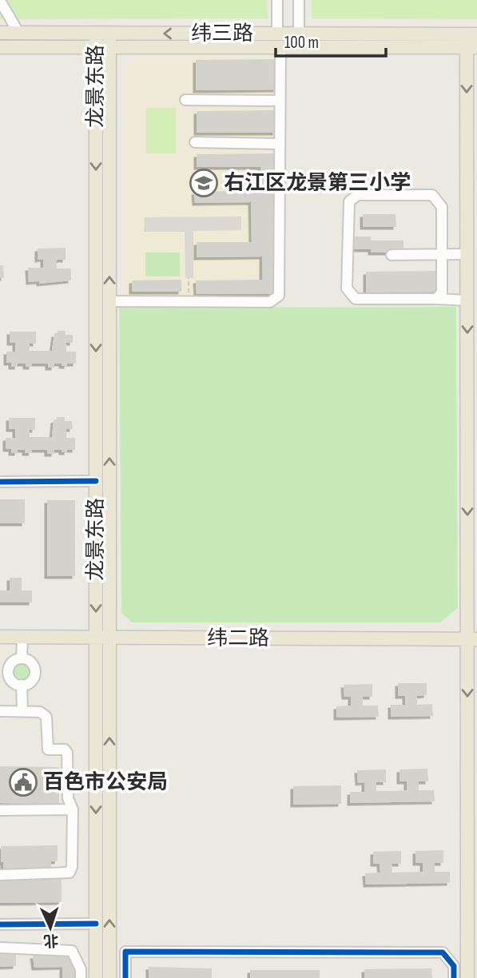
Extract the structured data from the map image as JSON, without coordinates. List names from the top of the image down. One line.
{"streets":{"main road":["纬三路","龙景东路","纬二路"]},"crossings":[["纬三路","龙景东路"],["龙景东路","纬二路"]],"places":{"school or university":["右江区龙景第三小学"],"public building":["百色市公安局"]},"scale_bar":"100 m","north":"bottom"}
